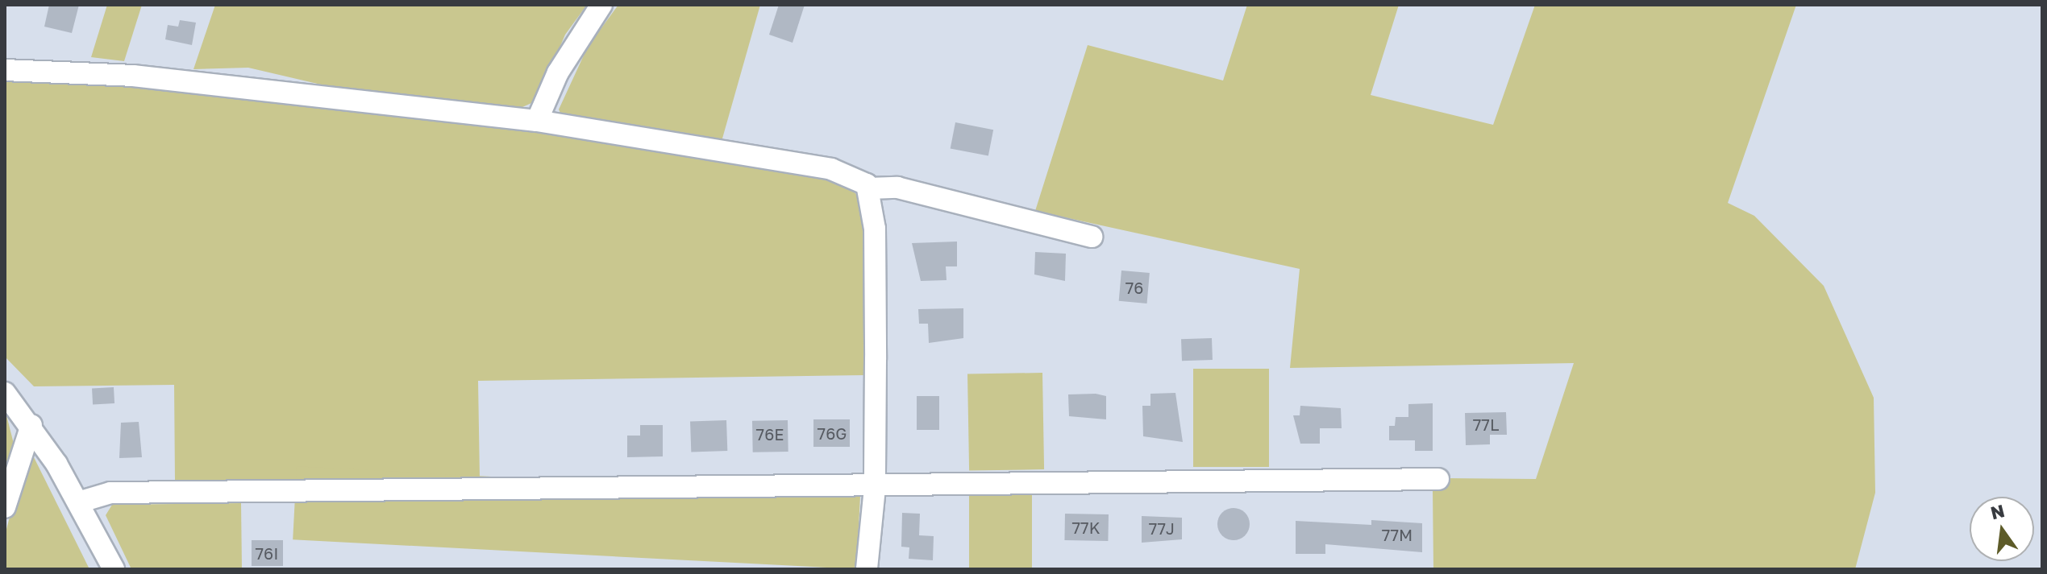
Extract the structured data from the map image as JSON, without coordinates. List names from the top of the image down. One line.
{"house_numbers":["76","77L","76G","76E","77K","77J","77M","76I"],"north":"top"}
